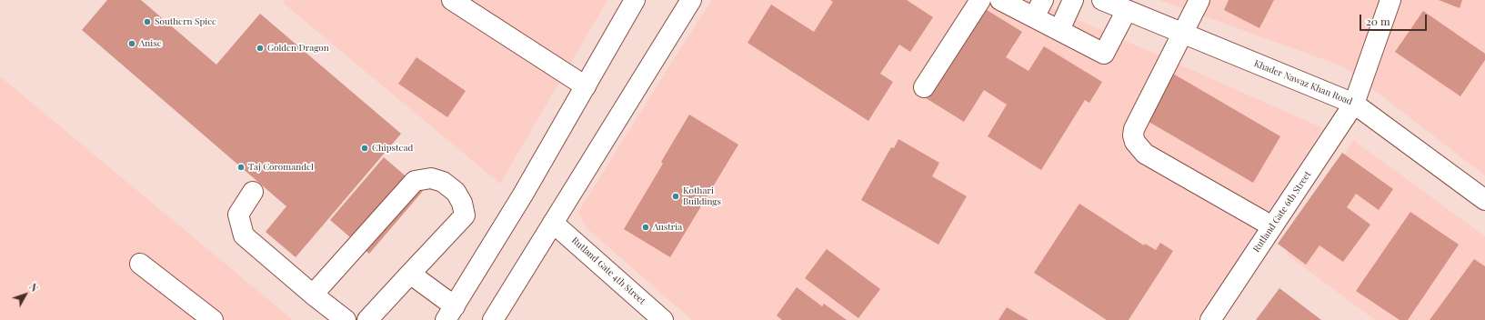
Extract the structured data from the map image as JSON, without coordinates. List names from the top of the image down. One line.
{"streets":{"street":["Khader Nawaz Khan Road","Rutland Gate 6th Street","Rutland Gate 4th Street"]},"crossings":[["Khader Nawaz Khan Road","Rutland Gate 6th Street"]],"places":["Southern Spice","Anise","Golden Dragon","Chipstead","Taj Coromandel","Kothari Buildings","Austria"],"scale_bar":"20 m","north":"top right"}
